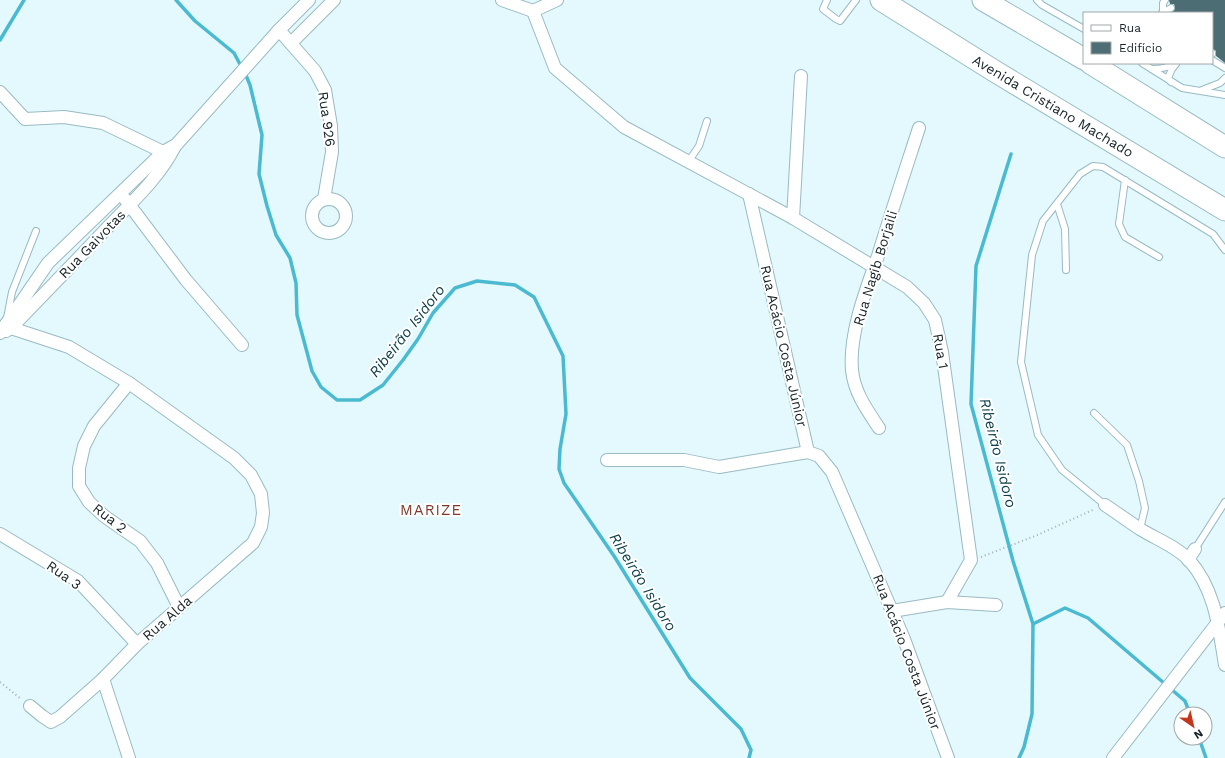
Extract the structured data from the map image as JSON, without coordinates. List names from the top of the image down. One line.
{"streets":{"highway":["Avenida Cristiano Machado"],"street":["Rua 926","Rua Gaivotas","Rua Nagib Borjaili","Rua Acácio Costa Júnior","Rua 1","Rua 2","Rua 3","Rua Alda"]},"crossings":[["Rua 926","Rua Gaivotas"],["Rua Nagib Borjaili","Rua 1"],["Rua Acácio Costa Júnior","Rua 1"],["Rua 2","Rua Alda"],["Rua 3","Rua Alda"]],"districts":["MARIZE"],"water":["Ribeirão Isidoro"],"legend":["Rua","Edifício"],"north":"bottom right"}
